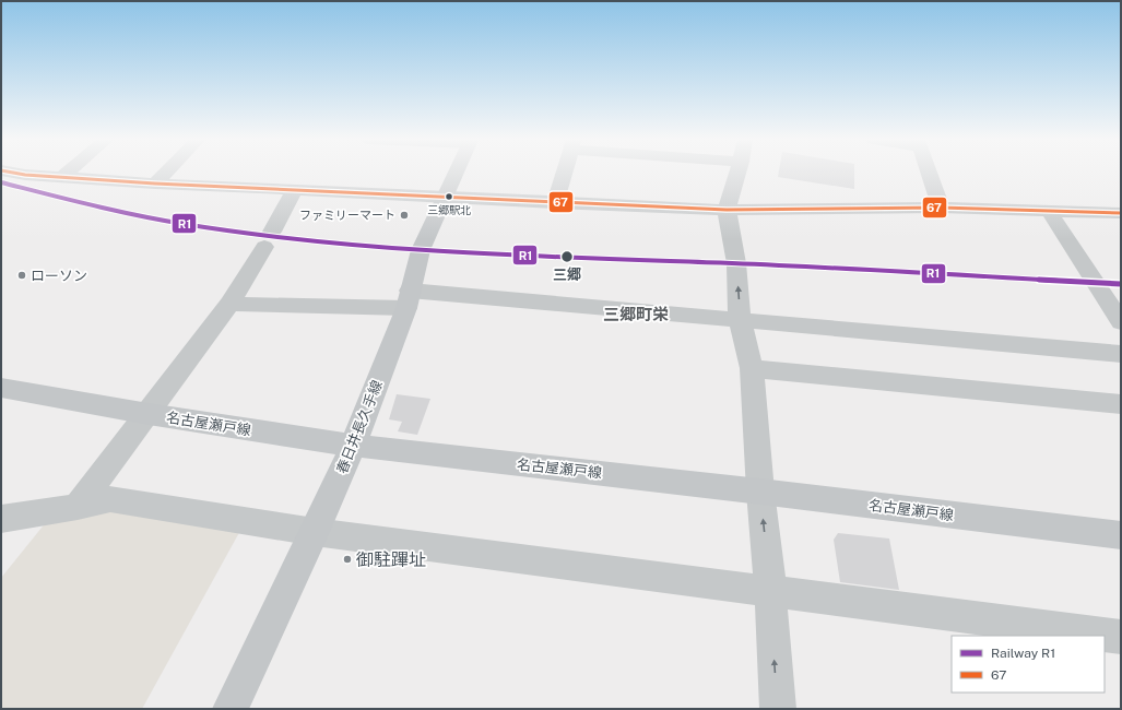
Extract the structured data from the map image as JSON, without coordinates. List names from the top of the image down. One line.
{"streets":{"main road":["名古屋瀬戸線","春日井長久手線"]},"crossings":[["名古屋瀬戸線","春日井長久手線"]],"districts":["三郷町栄"],"places":["三郷駅北","ファミリーマート","三郷","ローソン","御駐蹕址"],"lines":["transit line 67","rail line R1"],"legend":["Railway R1","67"]}
